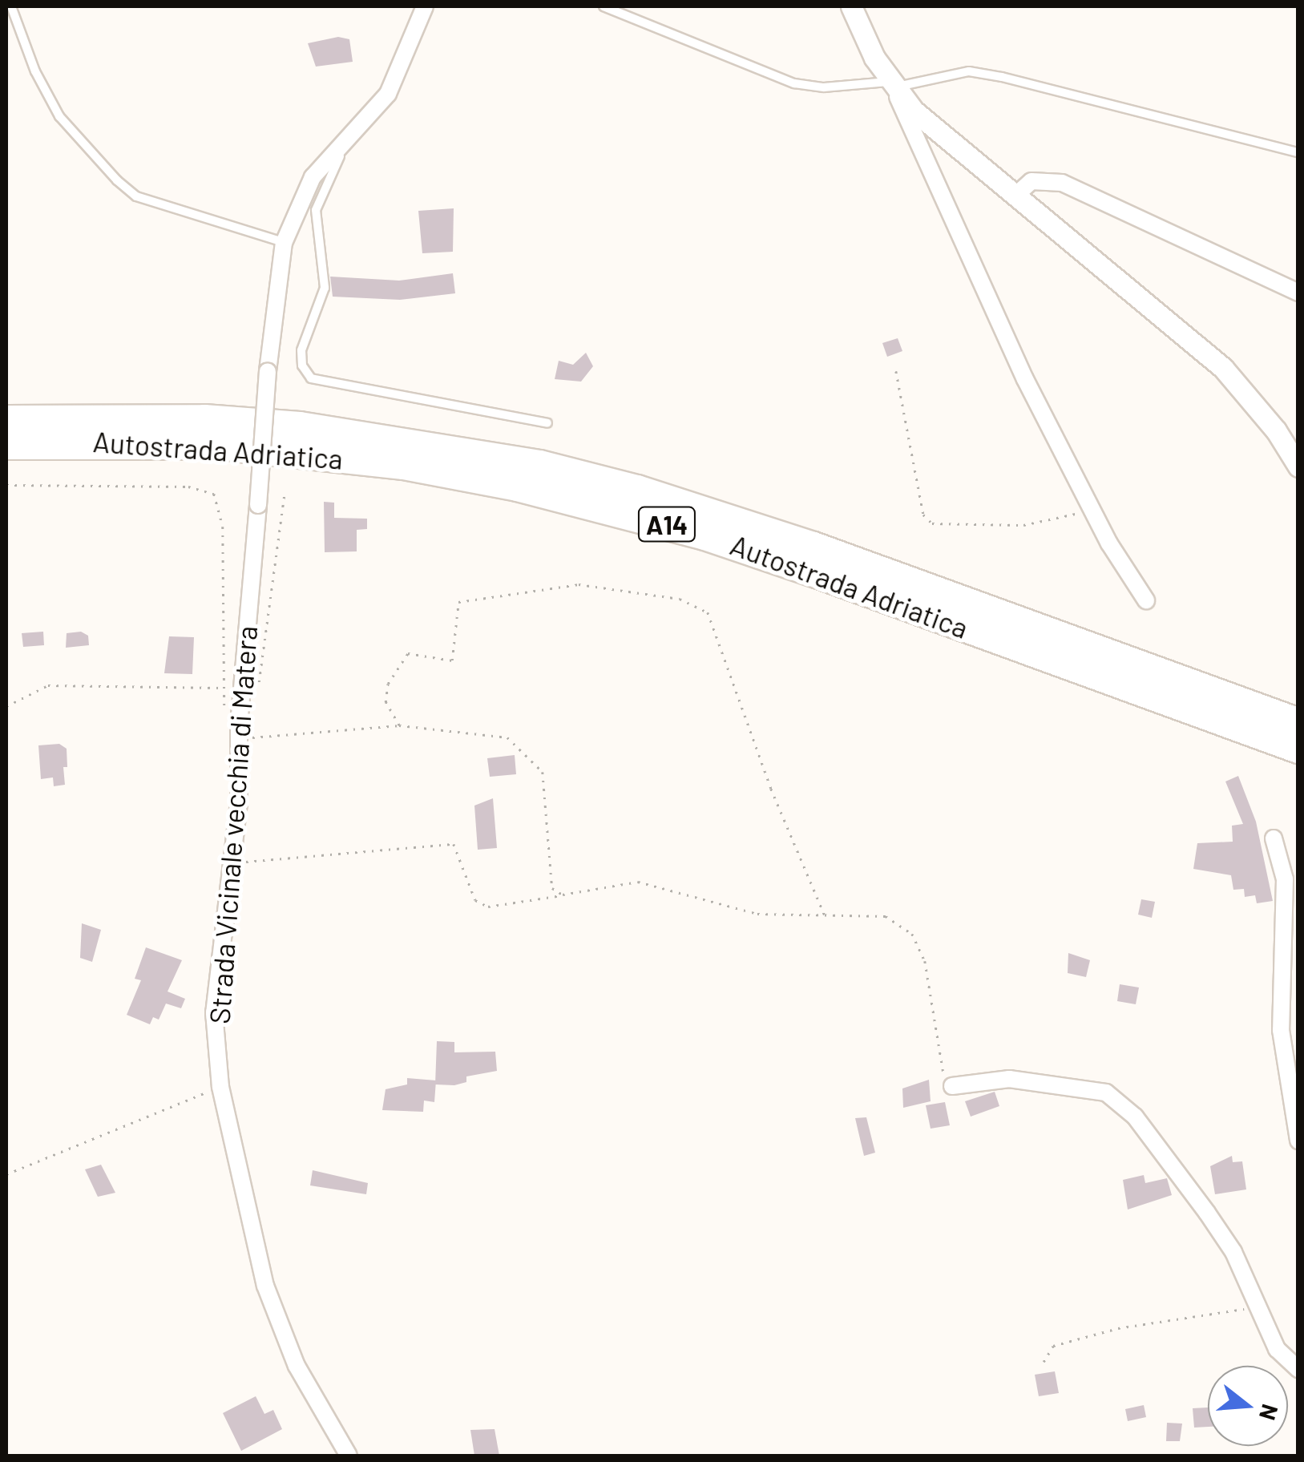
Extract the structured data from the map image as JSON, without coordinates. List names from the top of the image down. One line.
{"streets":{"highway":["Autostrada Adriatica","A14"],"street":["Strada Vicinale vecchia di Matera"]},"north":"right"}
